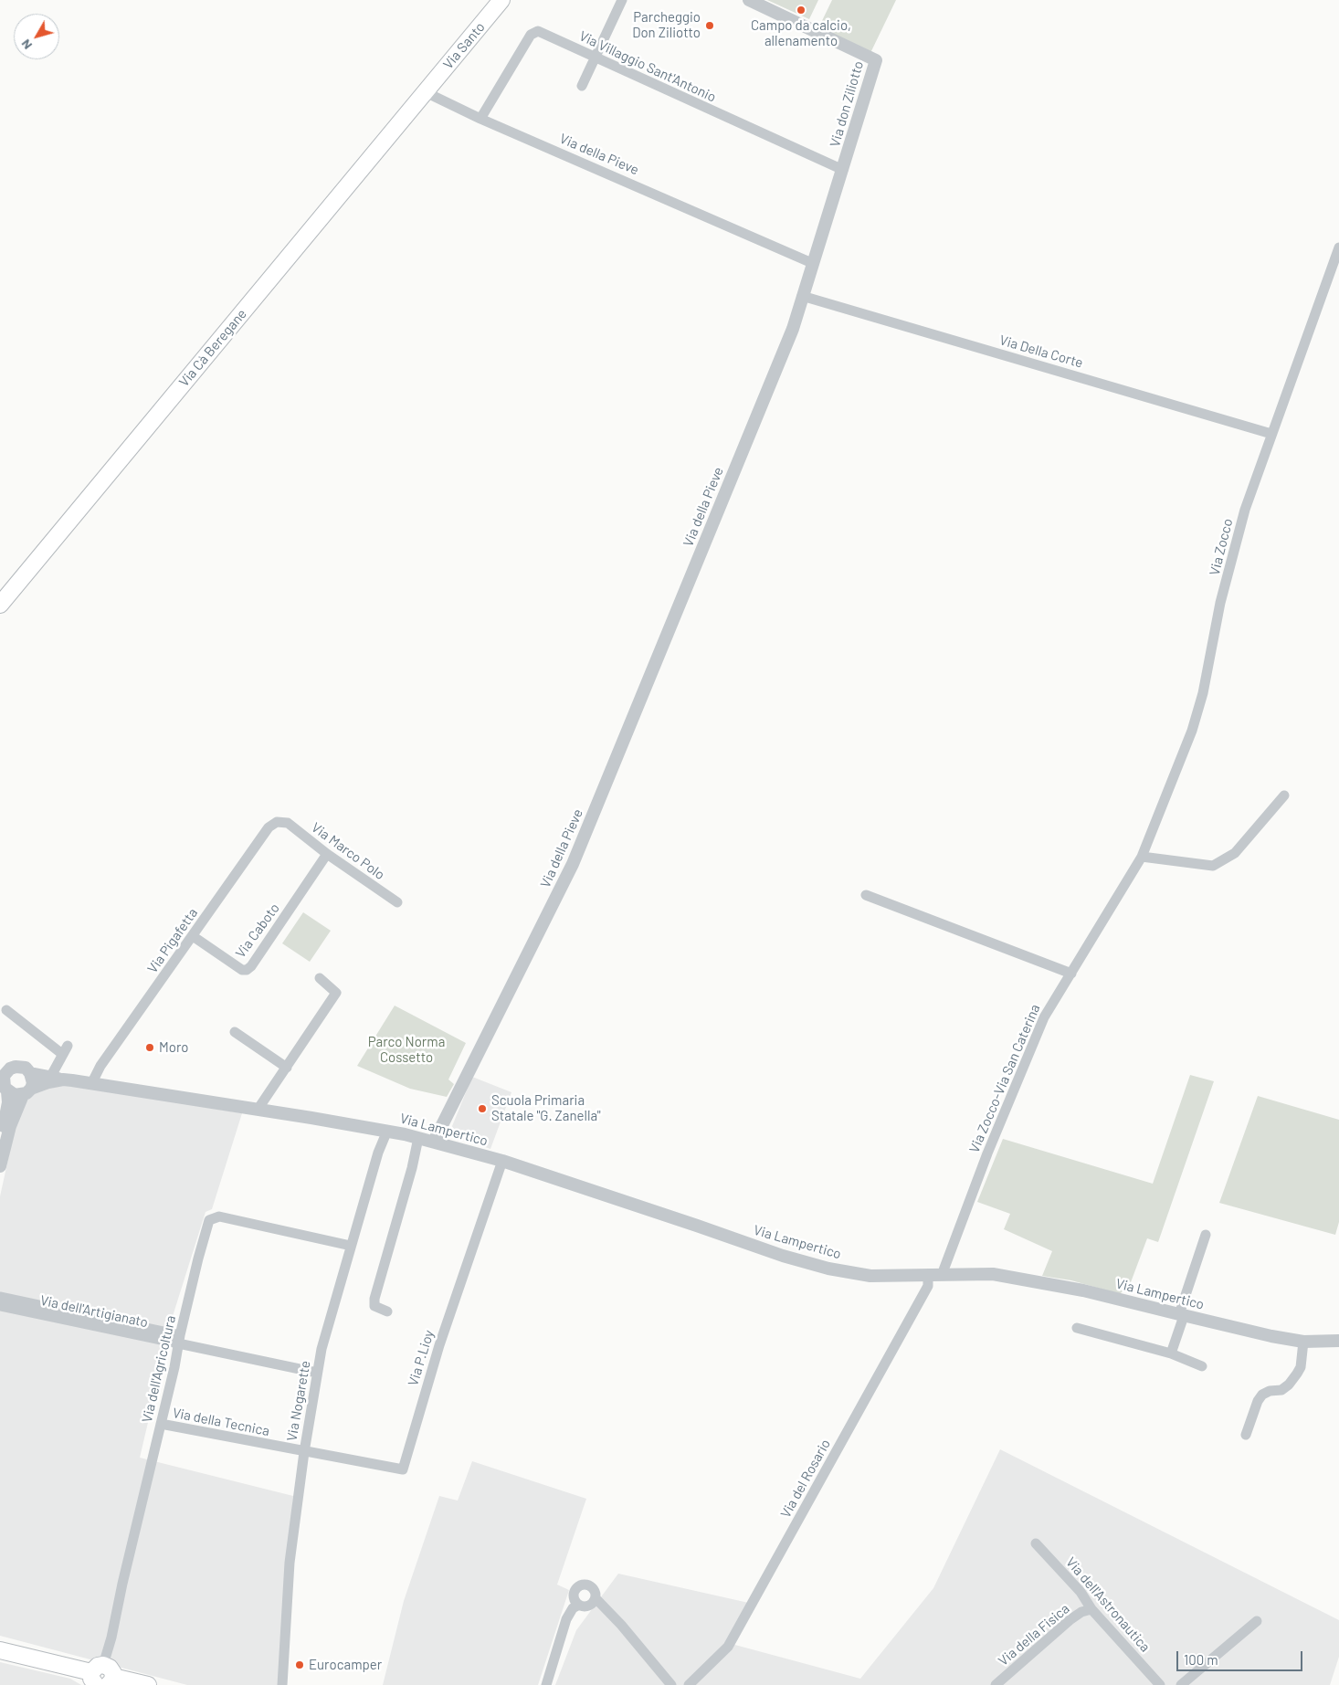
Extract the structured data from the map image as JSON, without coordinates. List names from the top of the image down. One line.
{"streets":{"main road":["Via Santo","Via Cà Beregane"],"street":["Via Villaggio Sant'Antonio","Via don Ziliotto","Via della Pieve","Via Della Corte","Via Zocco","Via Marco Polo","Via Caboto","Via Pigafetta","Via Zocco-Via San Caterina","Via Lampertico","Via dell'Artigianato","Via P.Lioy","Via dell'Agricoltura","Via Nogarette","Via della Tecnica","Via del Rosario","Via dell'Astronautica","Via della Fisica"]},"crossings":[["Via Santo","Via della Pieve"],["Via Santo","Via Cà Beregane"],["Via Villaggio Sant'Antonio","Via don Ziliotto"],["Via Villaggio Sant'Antonio","Via della Pieve"],["Via don Ziliotto","Via della Pieve"],["Via della Pieve","Via Cà Beregane"],["Via della Pieve","Via Della Corte"],["Via della Pieve","Via Lampertico"],["Via Della Corte","Via Zocco"],["Via Zocco","Via Zocco-Via San Caterina"],["Via Marco Polo","Via Caboto"],["Via Marco Polo","Via Pigafetta"],["Via Caboto","Via Pigafetta"],["Via Pigafetta","Via Lampertico"],["Via Zocco-Via San Caterina","Via Lampertico"],["Via Lampertico","Via P.Lioy"],["Via Lampertico","Via Nogarette"],["Via Lampertico","Via del Rosario"],["Via dell'Artigianato","Via dell'Agricoltura"],["Via dell'Artigianato","Via Nogarette"],["Via P.Lioy","Via Nogarette"],["Via P.Lioy","Via della Tecnica"],["Via dell'Agricoltura","Via Nogarette"],["Via dell'Agricoltura","Via della Tecnica"],["Via Nogarette","Via della Tecnica"],["Via dell'Astronautica","Via della Fisica"]],"parks":["Parco Norma Cossetto"],"places":["Campo da calcio, allenamento","Parcheggio Don Ziliotto","Moro","Scuola Primaria Statale \"G. Zanella\"","Eurocamper"],"scale_bar":"100 m","north":"bottom left"}
